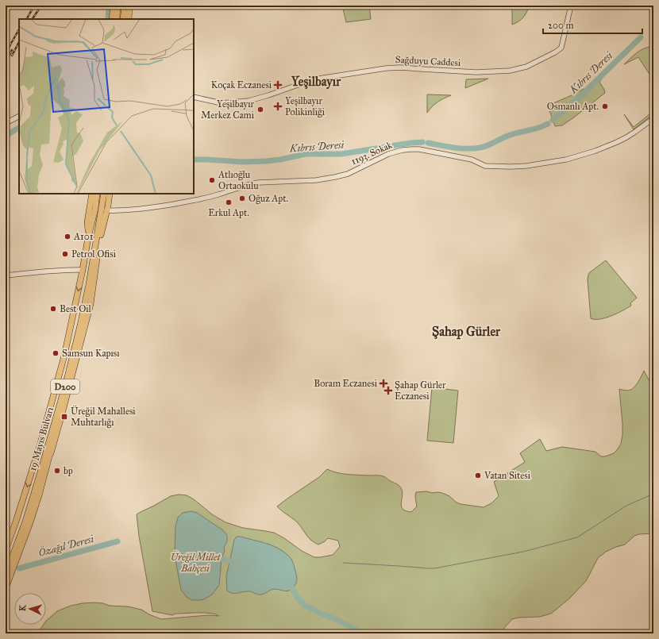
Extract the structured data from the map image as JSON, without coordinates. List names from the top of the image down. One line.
{"streets":{"highway":["D200","19 Mayıs Bulvarı"],"street":["Sağduyu Caddesi","1193. Sokak"]},"districts":["Yeşilbayır","Şahap Gürler"],"water":["Kıbrıs Deresi","Özağıl Deresi"],"parks":["Üreğil Millet Bahçesi"],"places":{"health":["Koçak Eczanesi","Yeşilbayır Polikinliği","Boram Eczanesi","Şahap Gürler Eczanesi"],"other":["Osmanlı Apt.","Yeşilbayır Merkez Cami","Atlıoğlu Ortaokulu","Oğuz Apt.","Erkul Apt.","A101","Petrol Ofisi","Best Oil","Samsun Kapısı","bp","Vatan Sitesi"],"transit":["Üreğil Mahallesi Muhtarlığı"]},"scale_bar":"200 m","north":"left"}
